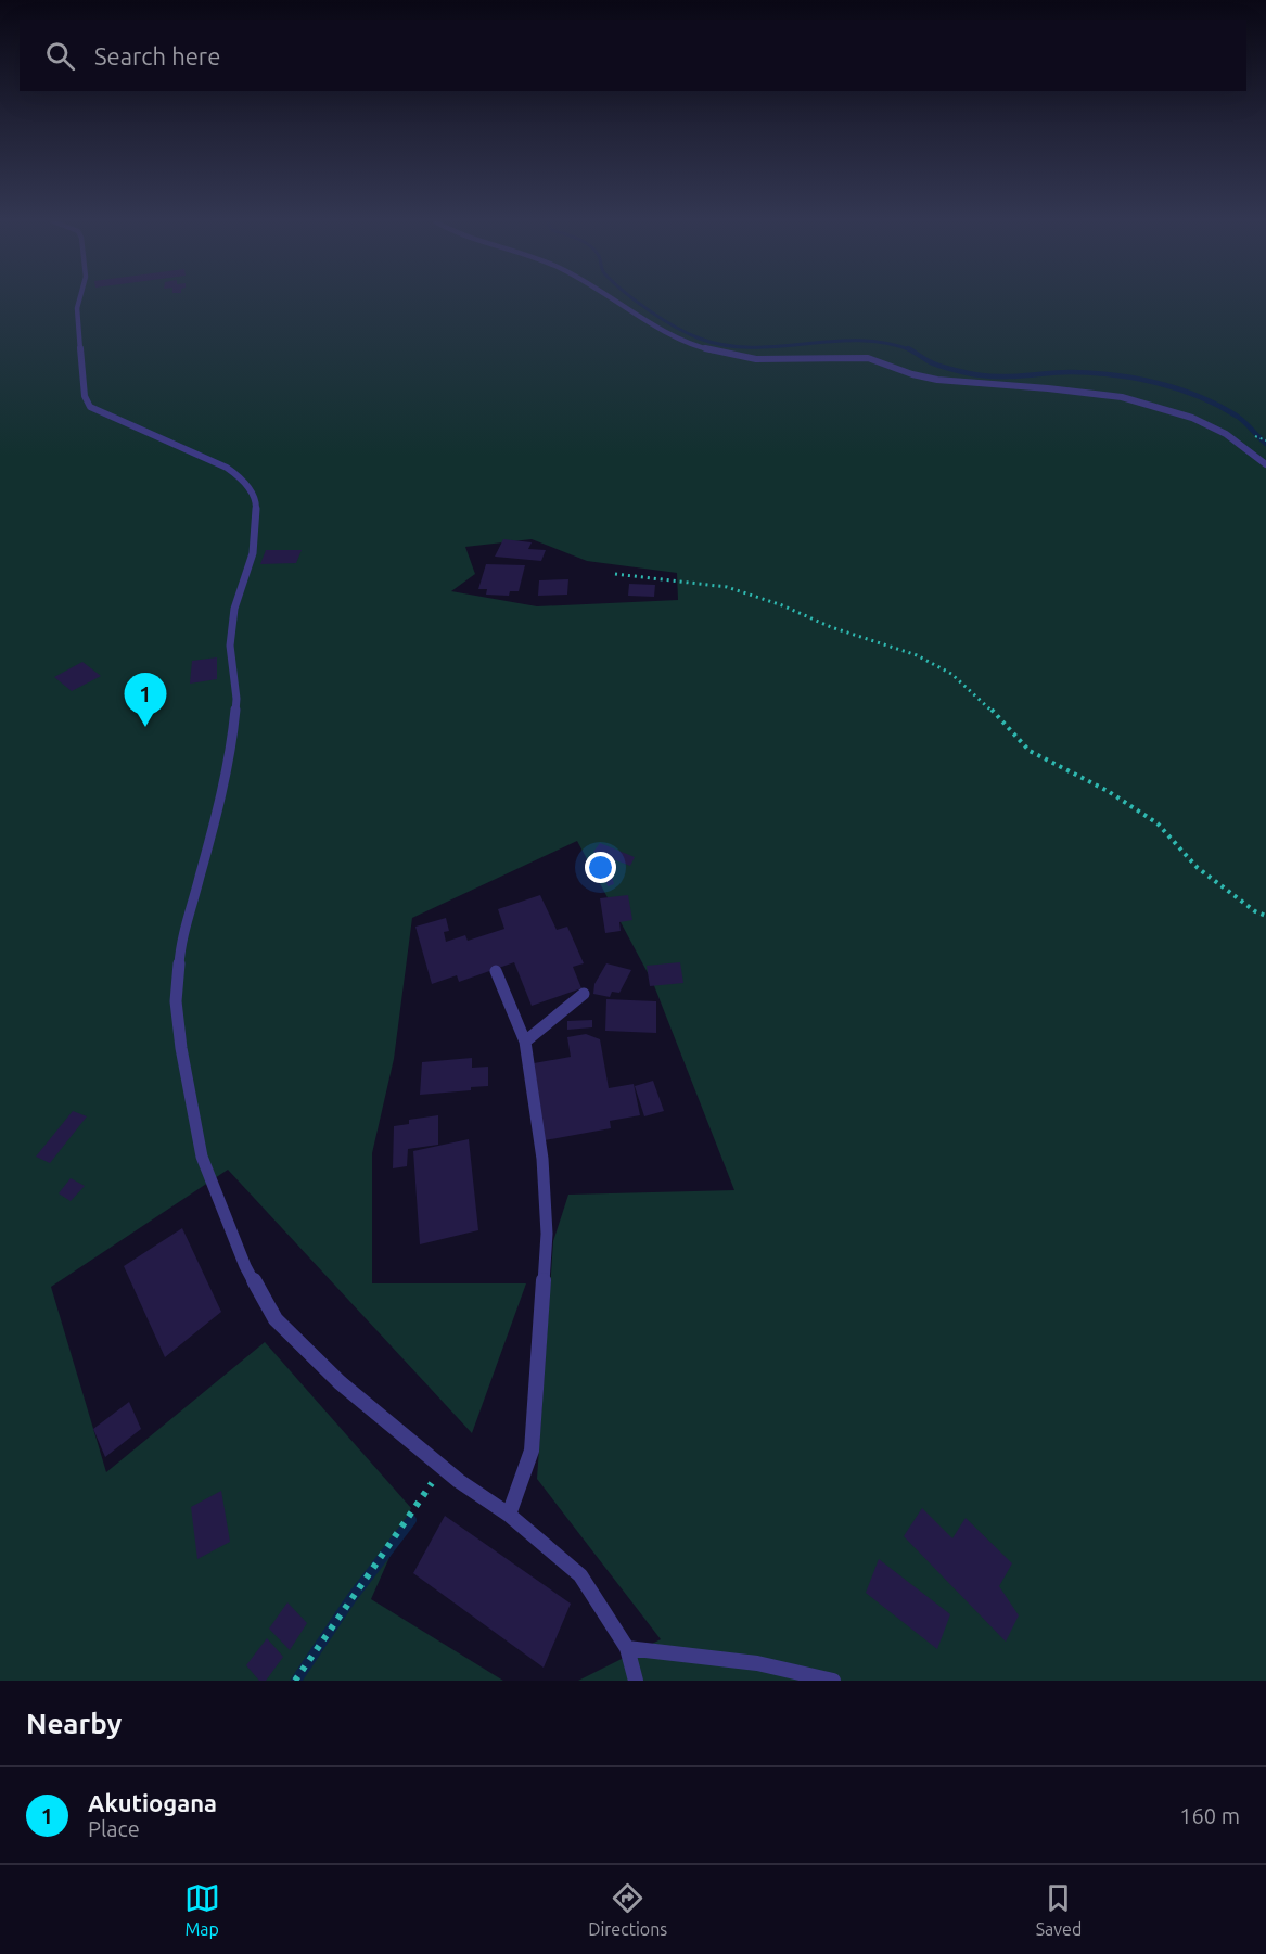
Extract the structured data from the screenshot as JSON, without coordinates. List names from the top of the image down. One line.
{"page":{"search":"Search here","pins":"1","heading":"Nearby","list":[{"mark":"1","name":"Akutiogana","note":"Place","value":"160 m"}],"nav":["Map","Directions","Saved"]}}
